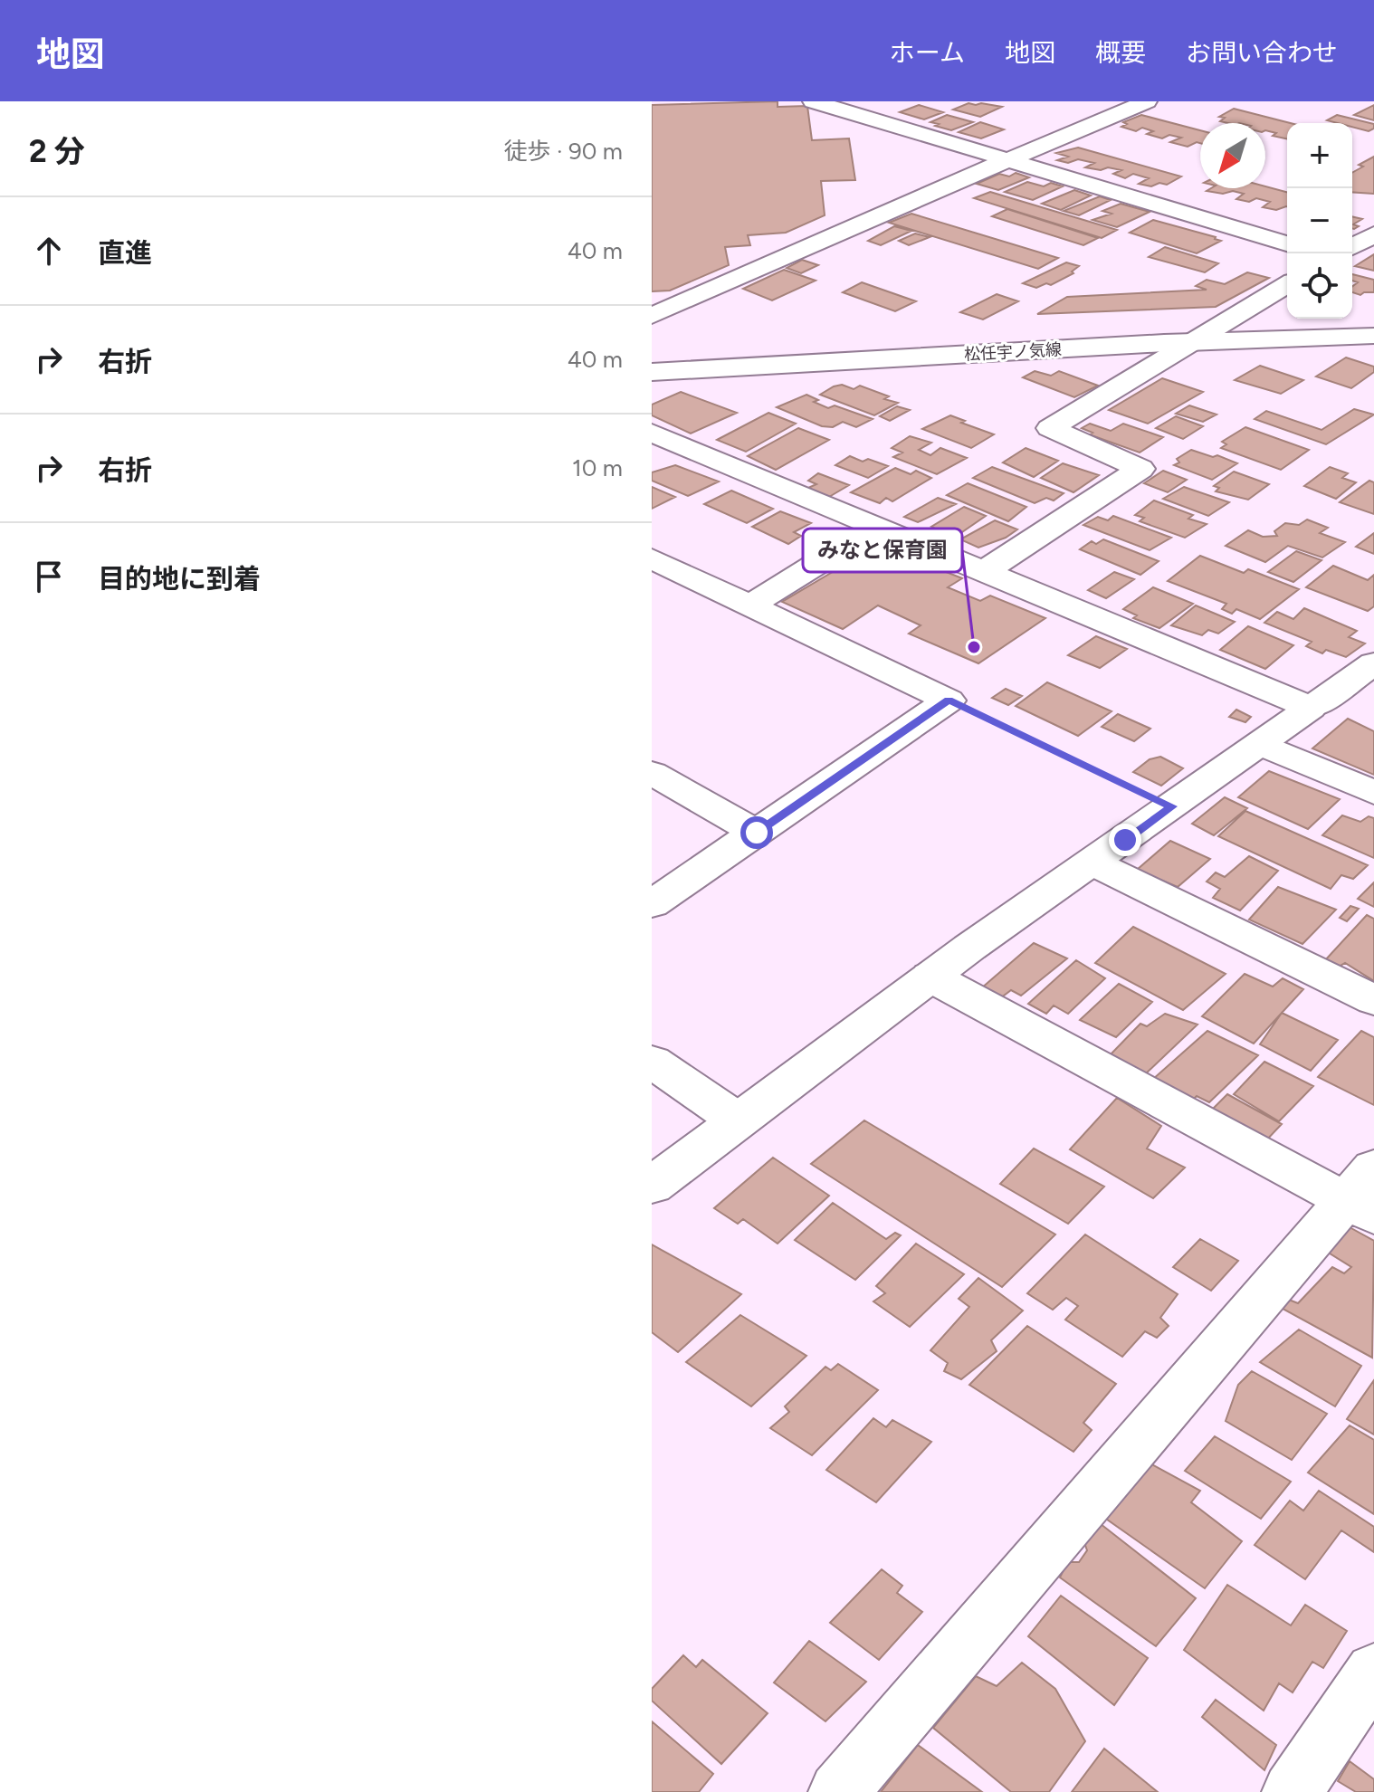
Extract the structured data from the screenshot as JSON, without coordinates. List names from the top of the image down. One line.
{"streets":{"street":["松任宇ノ気線"]},"places":["みなと保育園"],"north":"bottom left","page":{"header":"地図","nav":["ホーム","地図","概要","お問い合わせ"],"heading":["2 分","徒歩 · 90 m"],"map_buttons":["+","−"],"list":[["直進","40 m"],["右折","40 m"],["右折","10 m"],"目的地に到着"]}}
